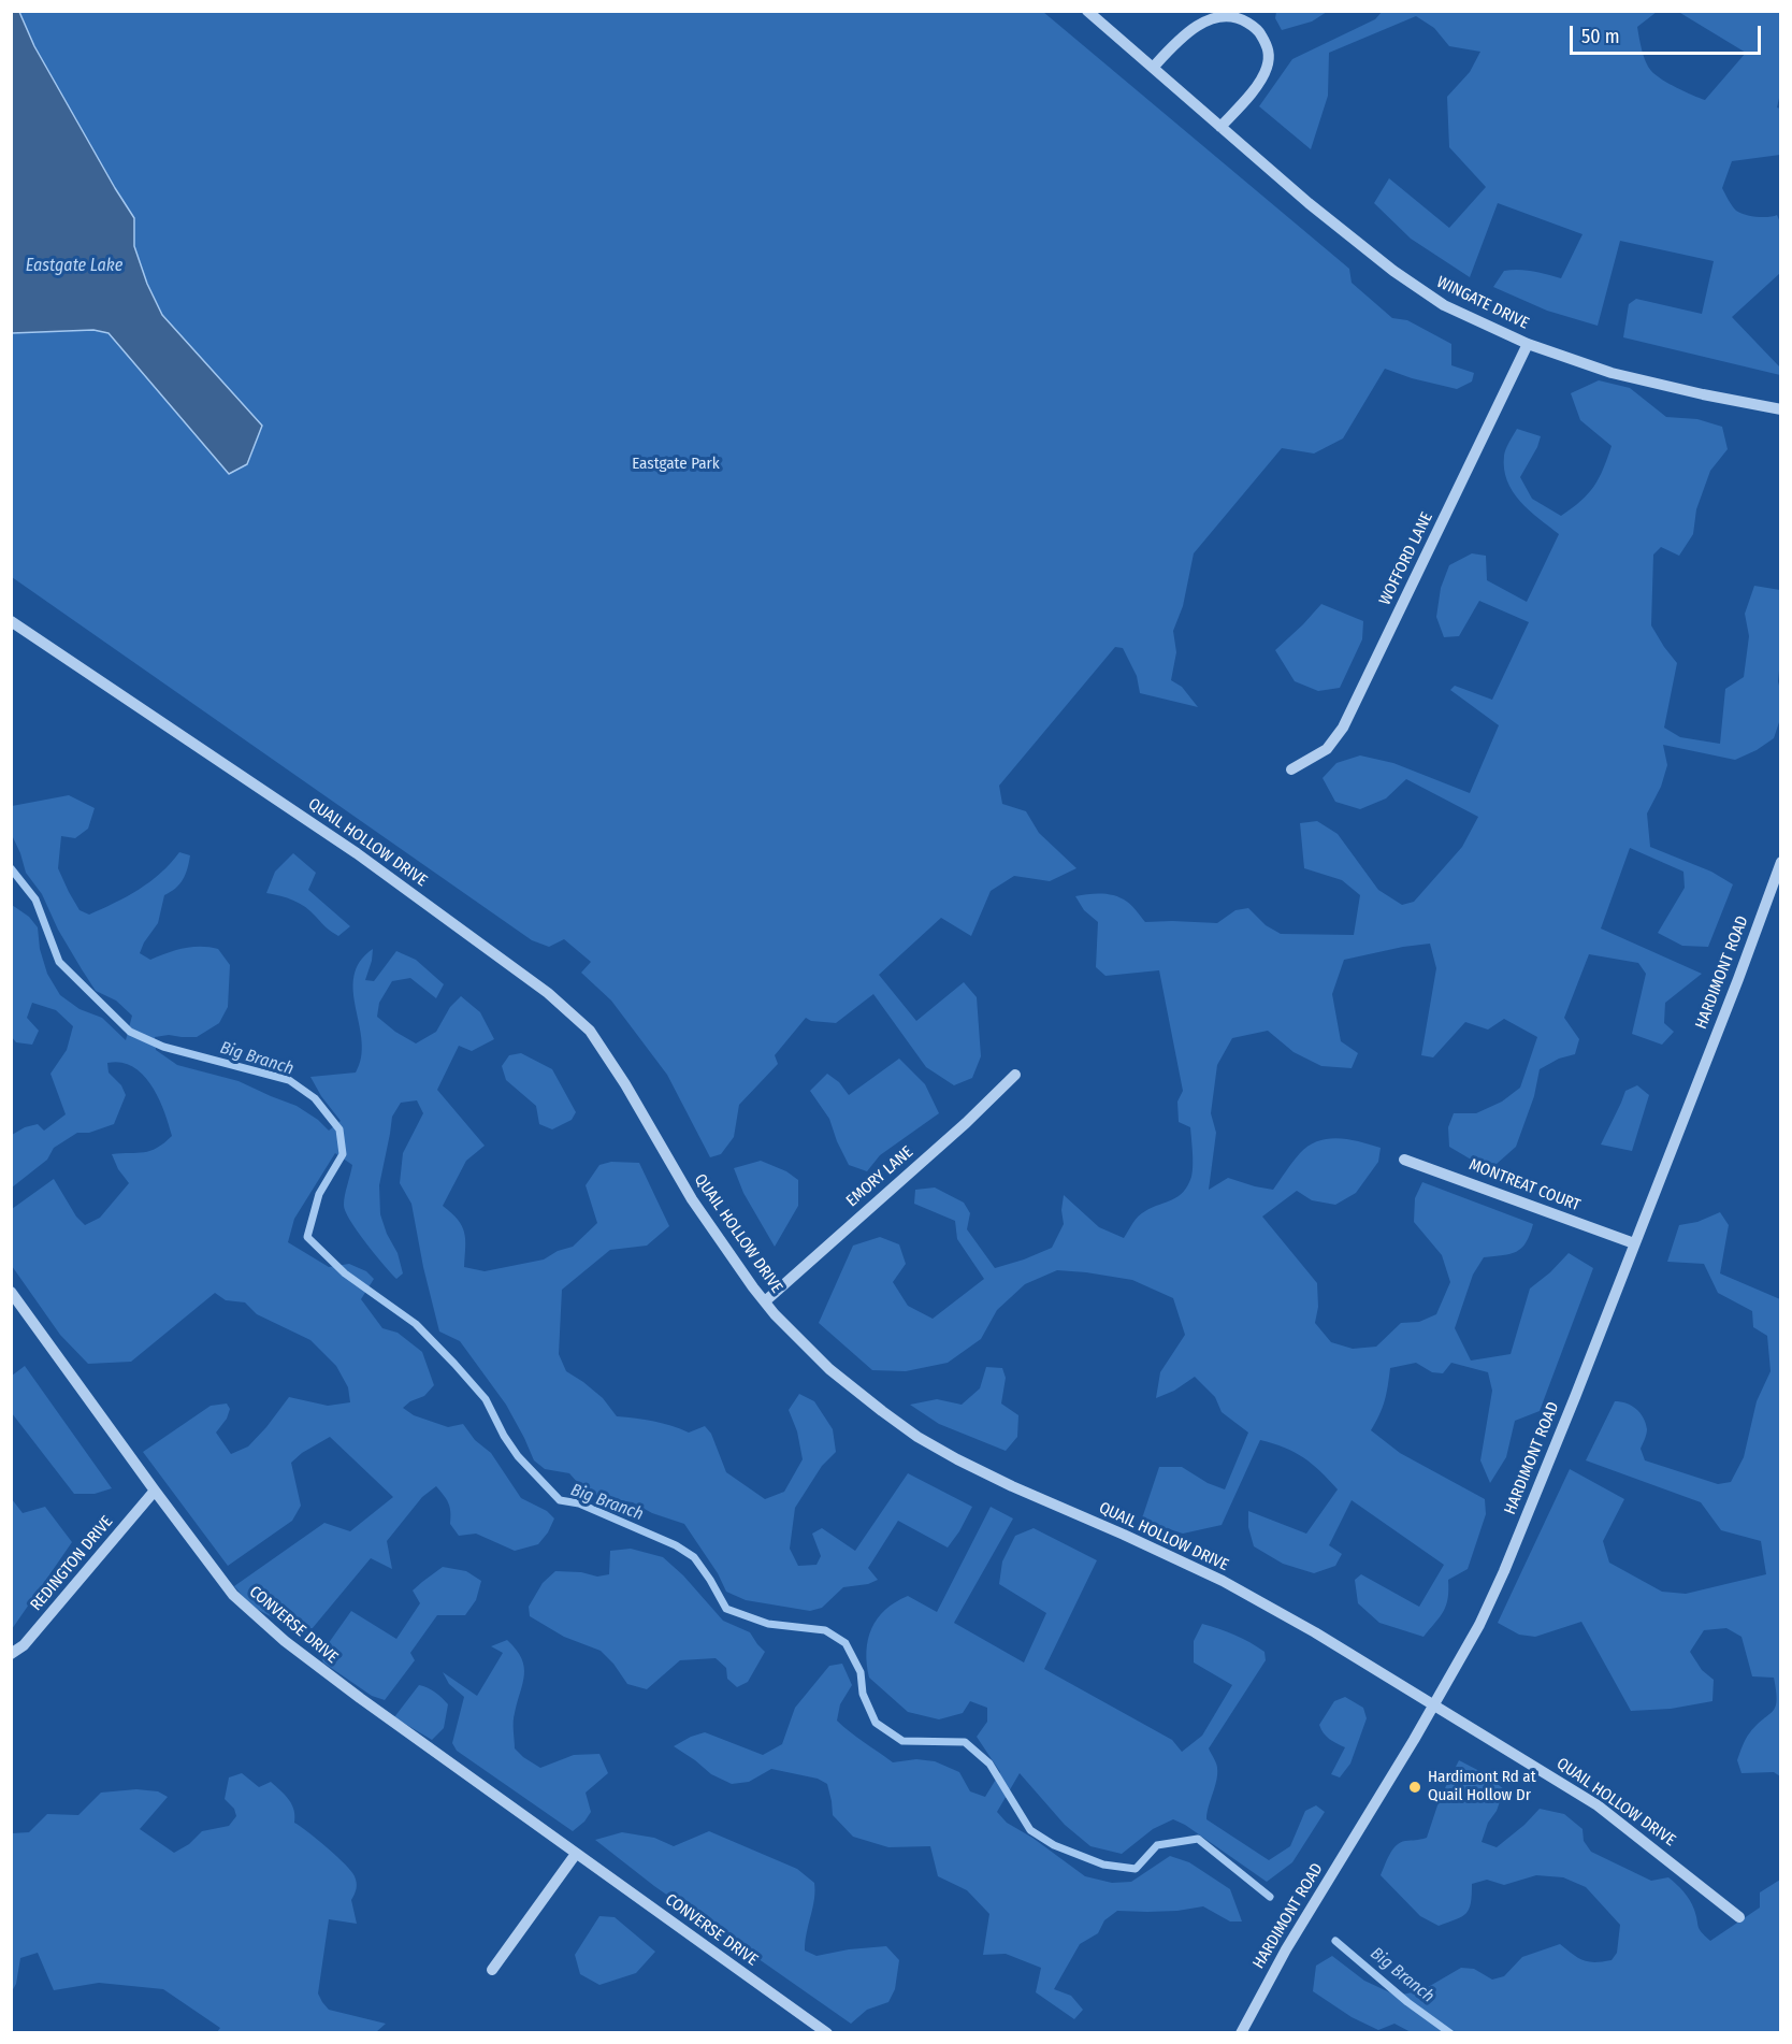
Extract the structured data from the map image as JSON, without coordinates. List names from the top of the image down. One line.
{"streets":{"street":["WINGATE DRIVE","WOFFORD LANE","QUAIL HOLLOW DRIVE","HARDIMONT ROAD","EMORY LANE","MONTREAT COURT","REDINGTON DRIVE","CONVERSE DRIVE"]},"crossings":[["WINGATE DRIVE","WOFFORD LANE"],["QUAIL HOLLOW DRIVE","HARDIMONT ROAD"],["QUAIL HOLLOW DRIVE","EMORY LANE"],["HARDIMONT ROAD","MONTREAT COURT"],["REDINGTON DRIVE","CONVERSE DRIVE"]],"water":["Eastgate Lake","Big Branch"],"parks":["Eastgate Park"],"places":["Hardimont Rd at Quail Hollow Dr"],"scale_bar":"50 m"}
